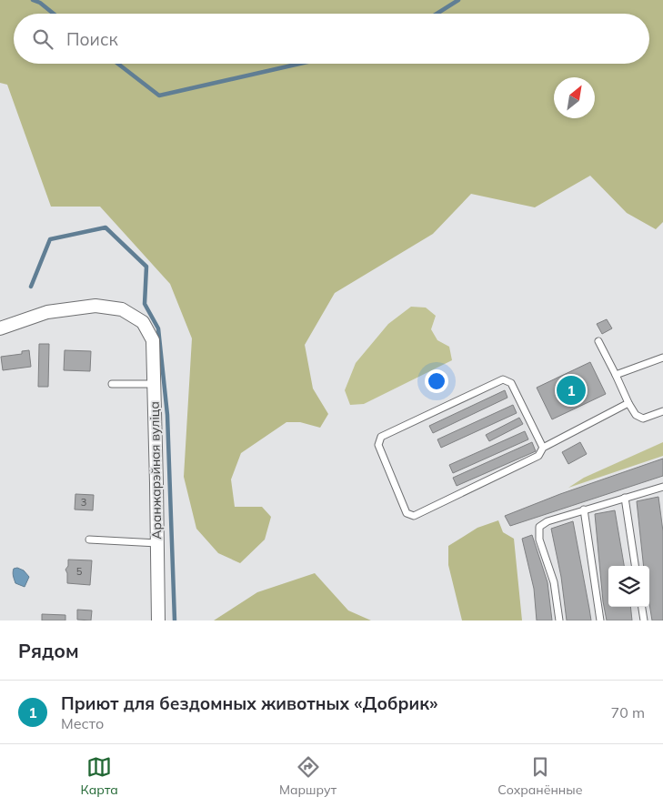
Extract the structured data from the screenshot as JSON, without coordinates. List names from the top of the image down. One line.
{"streets":{"street":["Аранжарэйная вуліца"]},"house_numbers":["3","5"],"north":"top right","page":{"search":"Поиск","pins":"1","heading":"Рядом","list":[{"mark":"1","name":"Приют для бездомных животных «Добрик»","note":"Место","value":"70 m"}],"nav":["Карта","Маршрут","Сохранённые"]}}
